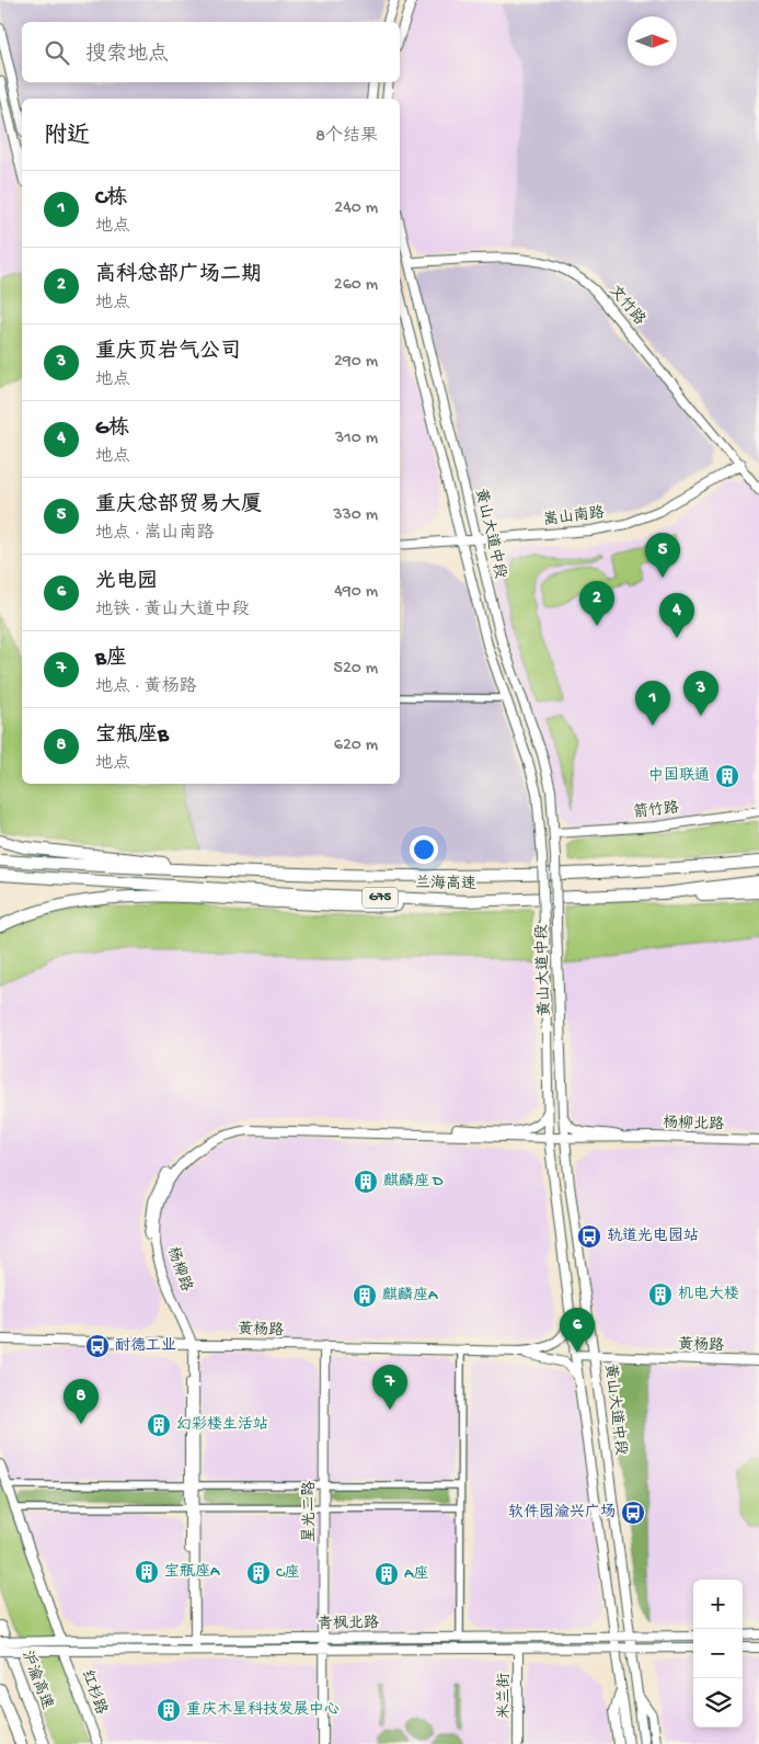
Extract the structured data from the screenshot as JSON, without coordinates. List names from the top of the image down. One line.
{"streets":{"highway":["兰海高速","G75","沪渝高速"],"street":["文竹路","嵩山南路","黄山大道中段","箭竹路","杨柳北路","杨柳路","黄杨路","星光二路","青枫北路","红杉路","米兰街"]},"crossings":[["文竹路","嵩山南路"],["文竹路","黄山大道中段"],["嵩山南路","黄山大道中段"],["黄山大道中段","箭竹路"],["黄山大道中段","杨柳路"],["黄山大道中段","黄杨路"],["黄山大道中段","青枫北路"],["兰海高速","G75"],["杨柳北路","杨柳路"],["杨柳路","黄杨路"],["杨柳路","青枫北路"],["黄杨路","星光二路"],["星光二路","青枫北路"],["青枫北路","红杉路"],["青枫北路","米兰街"]],"places":{"building":["中国联通","麒麟座 D","机电大楼","麒麟座A","幻彩楼生活站","宝瓶座A","C座","A座","重庆木星科技发展中心"],"bus stop":["轨道光电园站","耐德工业","软件园渝兴广场"]},"north":"right","page":{"search":"搜索地点","heading":["附近","8个结果"],"list":[{"mark":"1","name":"C栋","note":"地点","value":"240 m"},{"mark":"2","name":"高科总部广场二期","note":"地点","value":"260 m"},{"mark":"3","name":"重庆页岩气公司","note":"地点","value":"290 m"},{"mark":"4","name":"G栋","note":"地点","value":"310 m"},{"mark":"5","name":"重庆总部贸易大厦","note":"地点 · 嵩山南路","value":"330 m"},{"mark":"6","name":"光电园","note":"地铁 · 黄山大道中段","value":"490 m"},{"mark":"7","name":"B座","note":"地点 · 黄杨路","value":"520 m"},{"mark":"8","name":"宝瓶座B","note":"地点","value":"620 m"}],"pins":["5","2","4","3","1","6","7","8"],"map_buttons":["+","−"]}}
